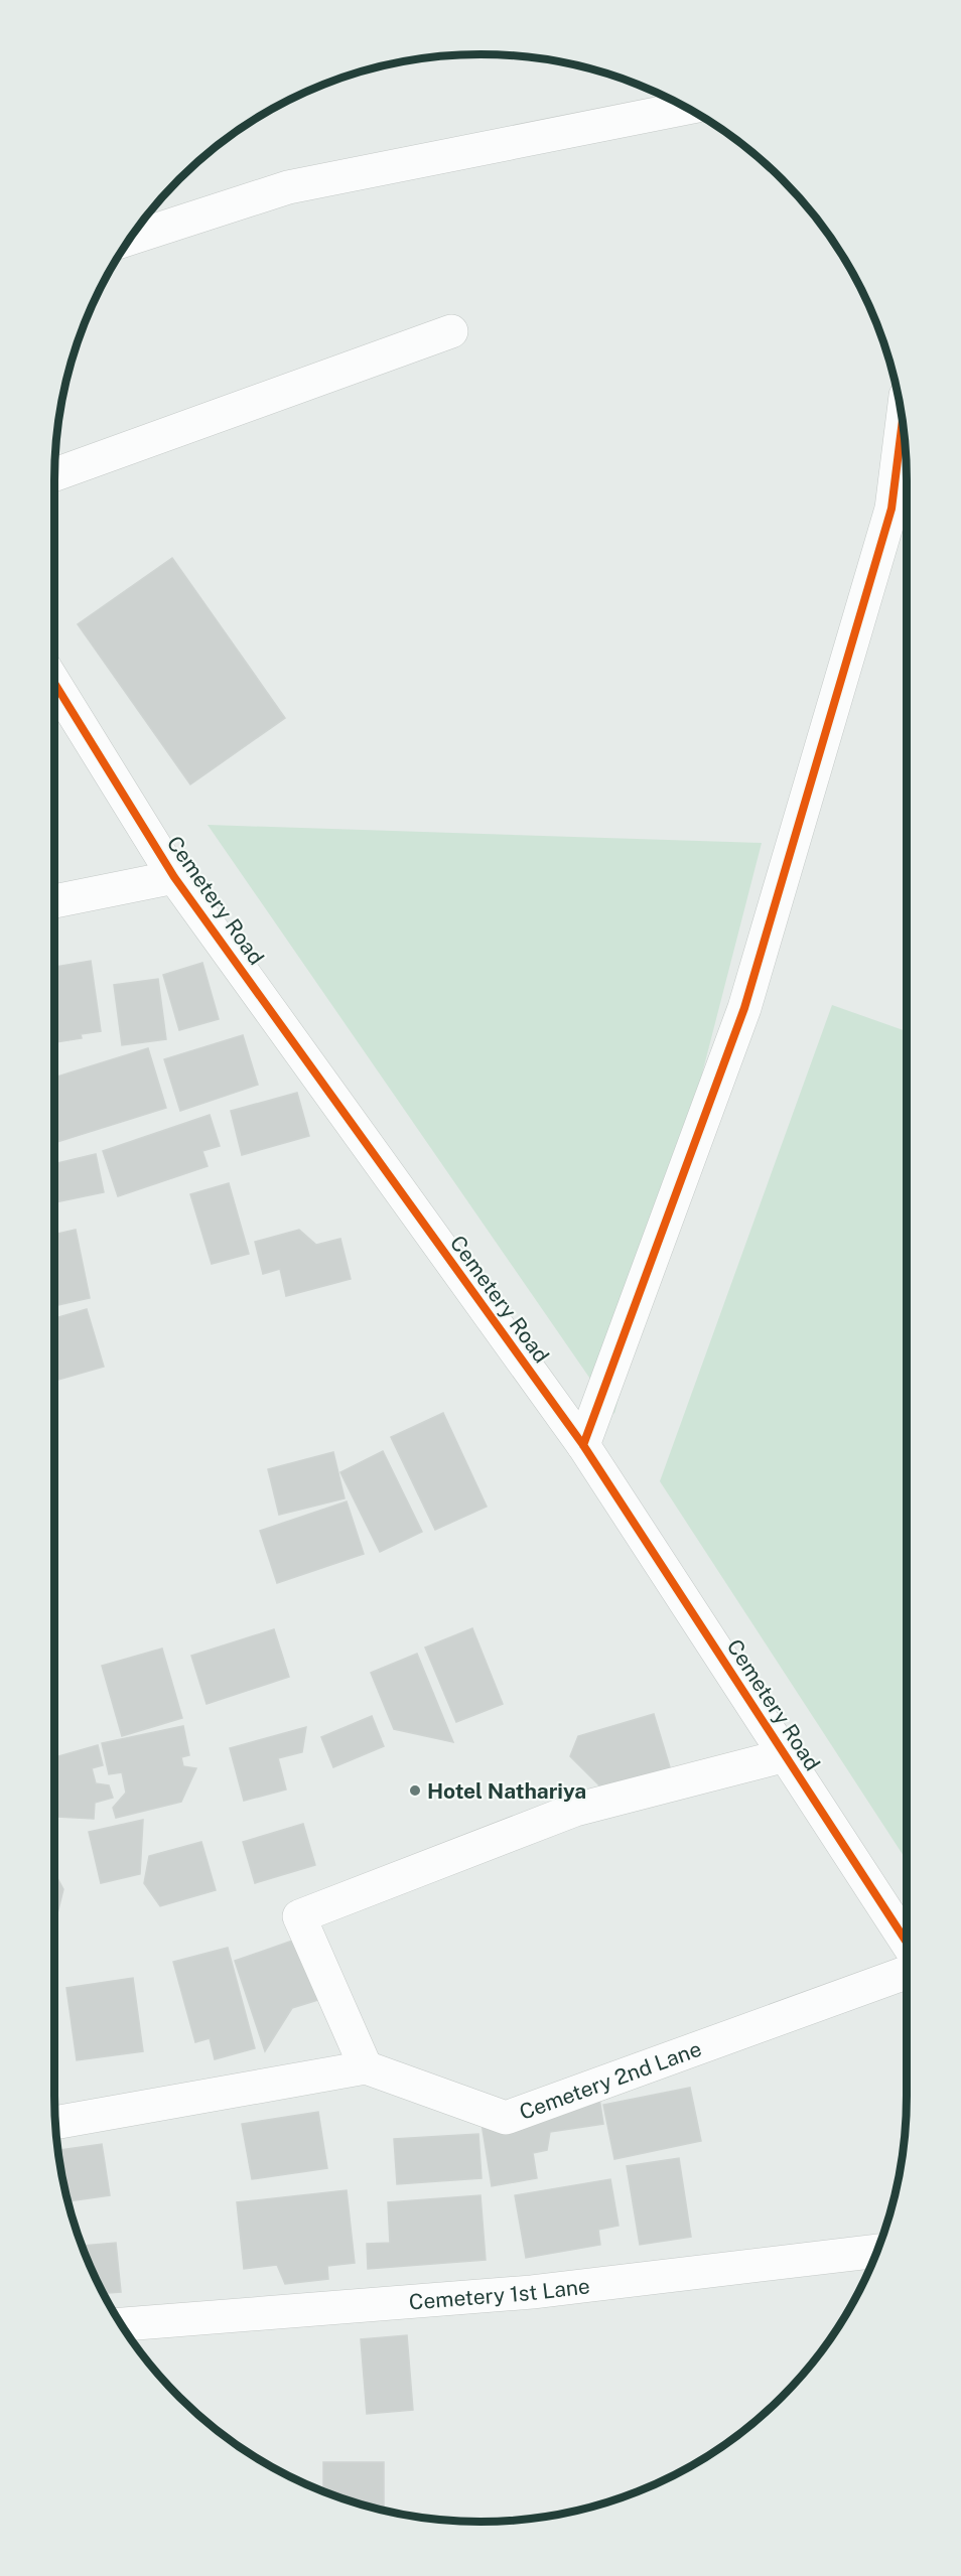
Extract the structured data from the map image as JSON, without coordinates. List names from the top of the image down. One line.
{"streets":{"street":["Cemetery Road","Cemetery 2nd Lane","Cemetery 1st Lane"]},"places":["Hotel Nathariya"]}
